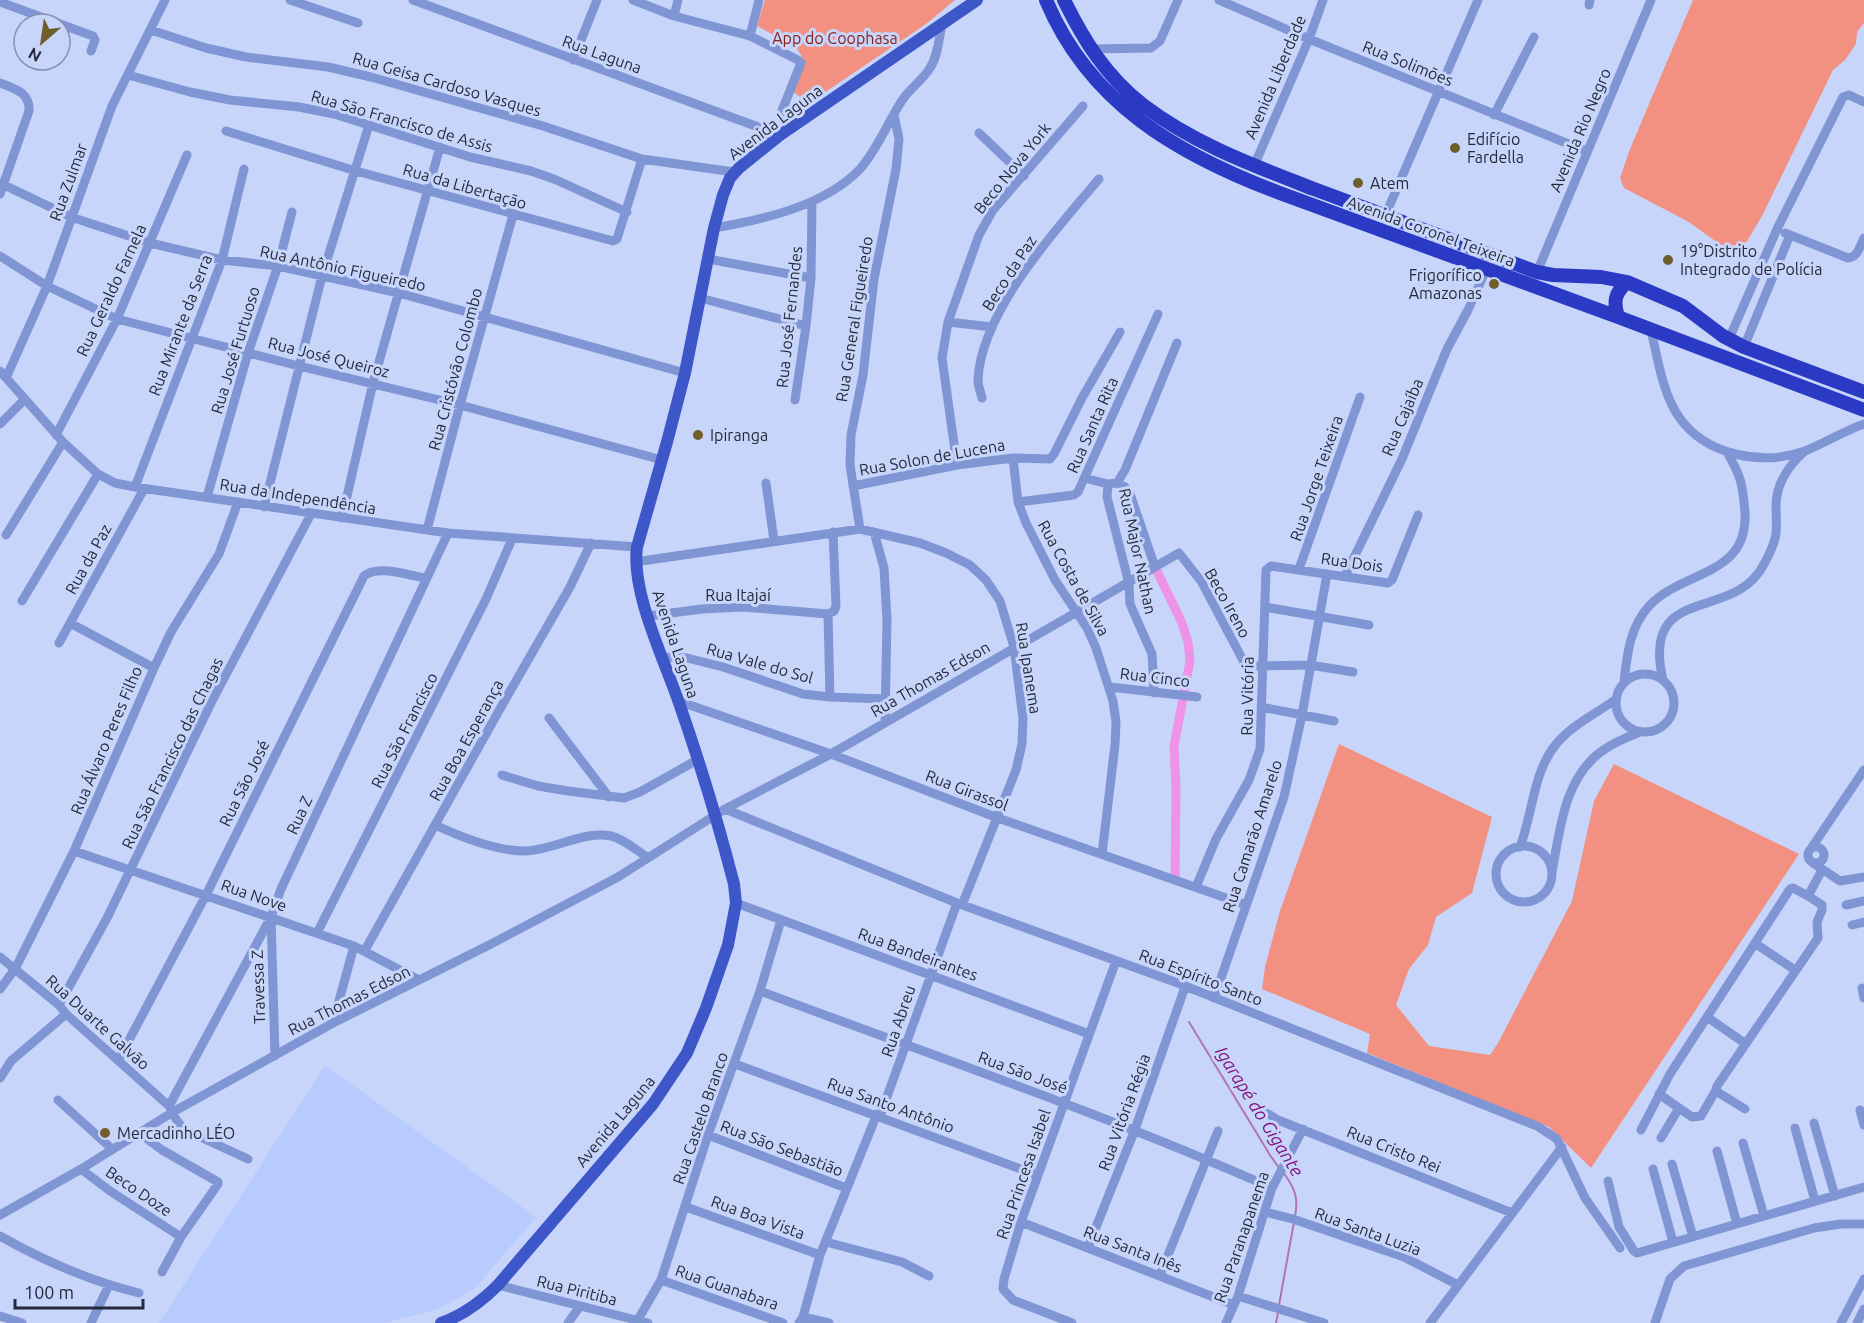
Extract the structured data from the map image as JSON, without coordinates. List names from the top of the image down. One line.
{"streets":{"highway":["Avenida Coronel Teixeira"],"main road":["Avenida Laguna"],"street":["Rua Laguna","Rua Solimões","Avenida Liberdade","Rua Geisa Cardoso Vasques","Rua São Francisco de Assis","Avenida Rio Negro","Beco Nova York","Rua Zulmar","Rua da Libertação","Rua Antônio Figueiredo","Beco da Paz","Rua Geraldo Farnela","Rua José Fernandes","Rua General Figueiredo","Rua Mirante da Serra","Rua José Furtuoso","Rua José Queiroz","Rua Cristóvão Colombo","Rua Cajaíba","Rua Santa Rita","Rua Solon de Lucena","Rua Jorge Teixeira","Rua da Independência","Rua Major Nathan","Rua da Paz","Rua Dois","Rua Costa de Silva","Rua Itajaí","Beco Ireno","Rua Vale do Sol","Rua Ipanema","Rua Cinco","Rua Thomas Edson","Rua Vitória","Rua São Francisco","Rua Álvaro Peres Filho","Rua Boa Esperança","Rua São Francisco das Chagas","Rua São José","Rua Girassol","Rua Z","Rua Camarão Amarelo","Rua Nove","Rua Bandeirantes","Rua Espírito Santo","Travessa Z","Rua Abreu","Rua Duarte Galvão","Rua Santo Antônio","Rua Vitória Régia","Rua Castelo Branco","Rua São Sebastião","Rua Cristo Rei","Rua Princesa Isabel","Beco Doze","Rua Boa Vista","Rua Santa Luzia","Rua Paranapanema","Rua Santa Inês","Rua Guanabara","Rua Piritiba"]},"crossings":[["Rua Laguna","Avenida Laguna"],["Rua Solimões","Avenida Liberdade"],["Rua Solimões","Avenida Rio Negro"],["Avenida Liberdade","Avenida Coronel Teixeira"],["Rua Geisa Cardoso Vasques","Avenida Laguna"],["Rua Geisa Cardoso Vasques","Rua Zulmar"],["Rua Geisa Cardoso Vasques","Rua da Libertação"],["Rua São Francisco de Assis","Rua Zulmar"],["Rua São Francisco de Assis","Rua da Libertação"],["Avenida Laguna","Rua Antônio Figueiredo"],["Avenida Laguna","Rua José Queiroz"],["Avenida Laguna","Rua da Independência"],["Avenida Laguna","Rua Itajaí"],["Avenida Laguna","Rua Vale do Sol"],["Avenida Laguna","Rua Ipanema"],["Avenida Laguna","Rua Thomas Edson"],["Avenida Laguna","Rua Girassol"],["Avenida Laguna","Rua Bandeirantes"],["Avenida Laguna","Rua Espírito Santo"],["Avenida Laguna","Rua Piritiba"],["Avenida Rio Negro","Avenida Coronel Teixeira"],["Beco Nova York","Rua Solon de Lucena"],["Rua Zulmar","Rua Antônio Figueiredo"],["Rua Zulmar","Rua José Queiroz"],["Rua Zulmar","Rua da Independência"],["Rua da Libertação","Rua Cristóvão Colombo"],["Avenida Coronel Teixeira","Rua Cajaíba"],["Rua Antônio Figueiredo","Rua Geraldo Farnela"],["Rua Antônio Figueiredo","Rua Mirante da Serra"],["Rua Antônio Figueiredo","Rua José Furtuoso"],["Rua Antônio Figueiredo","Rua Cristóvão Colombo"],["Rua Geraldo Farnela","Rua José Queiroz"],["Rua Geraldo Farnela","Rua da Independência"],["Rua General Figueiredo","Rua Solon de Lucena"],["Rua General Figueiredo","Rua Ipanema"],["Rua Mirante da Serra","Rua José Queiroz"],["Rua Mirante da Serra","Rua da Independência"],["Rua Mirante da Serra","Rua da Paz"],["Rua José Furtuoso","Rua José Queiroz"],["Rua José Furtuoso","Rua da Independência"],["Rua José Queiroz","Rua Cristóvão Colombo"],["Rua Cristóvão Colombo","Rua da Independência"],["Rua Cajaíba","Rua Dois"],["Rua Santa Rita","Rua Major Nathan"],["Rua Santa Rita","Rua Costa de Silva"],["Rua Solon de Lucena","Rua Costa de Silva"],["Rua Jorge Teixeira","Rua Dois"],["Rua da Independência","Rua da Paz"],["Rua da Independência","Rua São Francisco"],["Rua da Independência","Rua Álvaro Peres Filho"],["Rua da Independência","Rua Boa Esperança"],["Rua da Independência","Rua São Francisco das Chagas"],["Rua da Independência","Rua Z"],["Rua Major Nathan","Rua Cinco"],["Rua Major Nathan","Rua Thomas Edson"],["Rua Dois","Rua Vitória"],["Rua Dois","Rua Camarão Amarelo"],["Rua Costa de Silva","Rua Cinco"],["Rua Costa de Silva","Rua Thomas Edson"],["Rua Costa de Silva","Rua Girassol"],["Beco Ireno","Rua Thomas Edson"],["Beco Ireno","Rua Vitória"],["Rua Ipanema","Rua Thomas Edson"],["Rua Ipanema","Rua Girassol"],["Rua Ipanema","Rua Espírito Santo"],["Rua Ipanema","Rua Abreu"],["Rua Thomas Edson","Rua Girassol"],["Rua Thomas Edson","Rua Z"],["Rua Thomas Edson","Rua Nove"],["Rua Thomas Edson","Rua Espírito Santo"],["Rua Thomas Edson","Travessa Z"],["Rua Thomas Edson","Rua Duarte Galvão"],["Rua Thomas Edson","Beco Doze"],["Rua Vitória","Rua Girassol"],["Rua São Francisco","Rua Nove"],["Rua Álvaro Peres Filho","Rua Nove"],["Rua Álvaro Peres Filho","Rua Duarte Galvão"],["Rua Boa Esperança","Rua Nove"],["Rua São Francisco das Chagas","Rua Nove"],["Rua São Francisco das Chagas","Rua Duarte Galvão"],["Rua São José","Rua Z"],["Rua São José","Rua Nove"],["Rua São José","Rua Abreu"],["Rua São José","Rua Duarte Galvão"],["Rua São José","Rua Vitória Régia"],["Rua São José","Rua Castelo Branco"],["Rua São José","Rua Princesa Isabel"],["Rua São José","Rua Paranapanema"],["Rua Girassol","Rua Camarão Amarelo"],["Rua Z","Rua Nove"],["Rua Z","Travessa Z"],["Rua Z","Rua Duarte Galvão"],["Rua Camarão Amarelo","Rua Espírito Santo"],["Rua Nove","Travessa Z"],["Rua Bandeirantes","Rua Abreu"],["Rua Bandeirantes","Rua Castelo Branco"],["Rua Bandeirantes","Rua Princesa Isabel"],["Rua Espírito Santo","Rua Abreu"],["Rua Espírito Santo","Rua Vitória Régia"],["Rua Espírito Santo","Rua Princesa Isabel"],["Rua Abreu","Rua Santo Antônio"],["Rua Abreu","Rua São Sebastião"],["Rua Abreu","Rua Boa Vista"],["Rua Santo Antônio","Rua Castelo Branco"],["Rua Santo Antônio","Rua Princesa Isabel"],["Rua Vitória Régia","Rua Santa Inês"],["Rua Castelo Branco","Rua São Sebastião"],["Rua Castelo Branco","Rua Boa Vista"],["Rua Castelo Branco","Rua Guanabara"],["Rua Castelo Branco","Rua Piritiba"],["Rua Cristo Rei","Rua Paranapanema"],["Rua Princesa Isabel","Rua Santa Inês"],["Rua Santa Luzia","Rua Paranapanema"],["Rua Paranapanema","Rua Santa Inês"]],"water":["Igarapé do Gigante"],"parks":["App do Coophasa"],"places":["Edifício Fardella","Atem","19°Distrito Integrado de Polícia","Frigorífico Amazonas","Ipiranga","Mercadinho LÉO"],"scale_bar":"100 m","north":"bottom left"}
